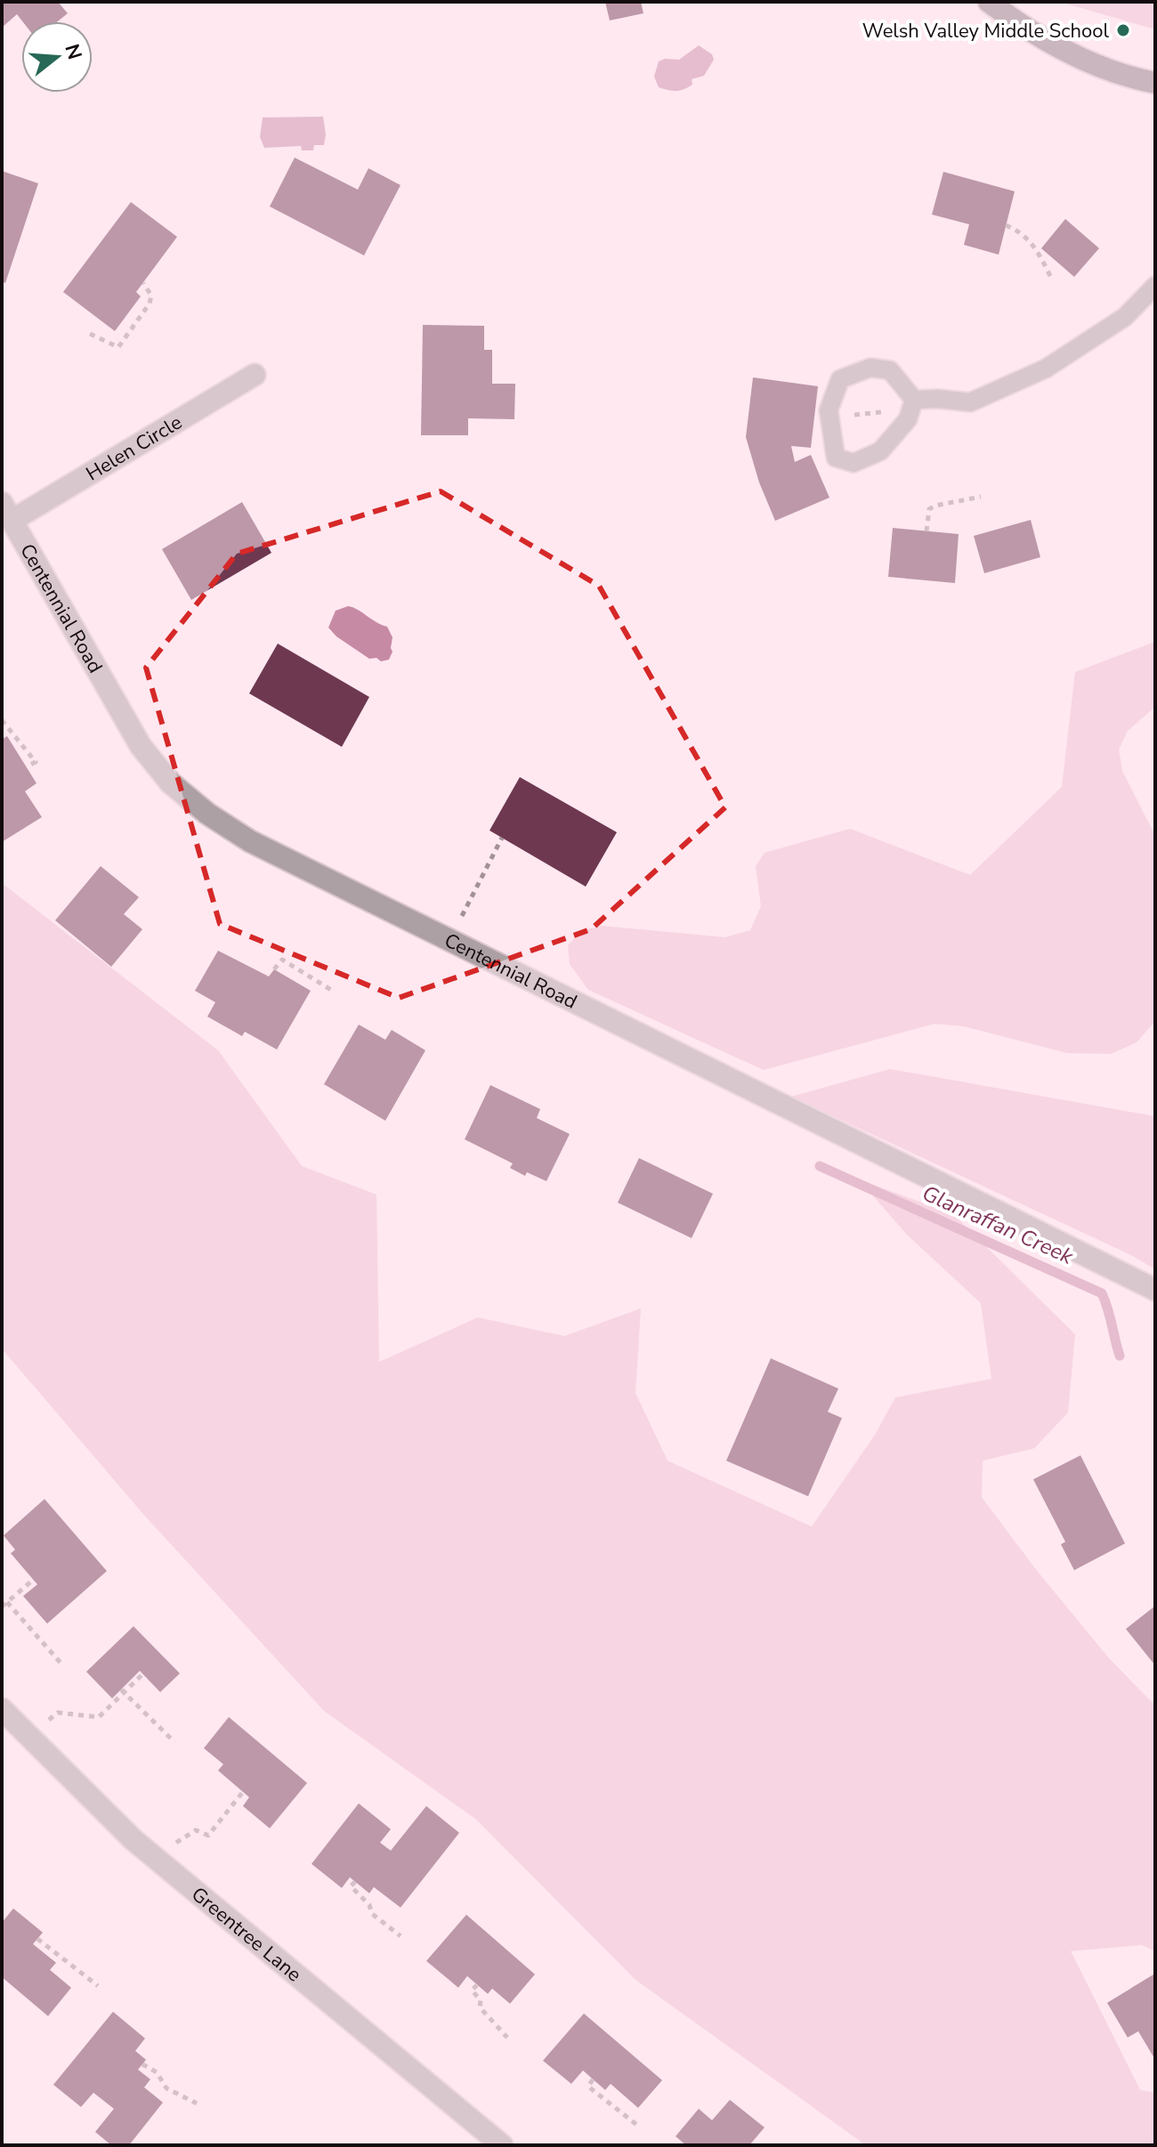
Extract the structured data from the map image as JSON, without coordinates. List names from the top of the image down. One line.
{"streets":{"street":["Helen Circle","Centennial Road","Greentree Lane"]},"crossings":[["Helen Circle","Centennial Road"]],"water":["Glanraffan Creek"],"places":["Welsh Valley Middle School"],"north":"right"}
